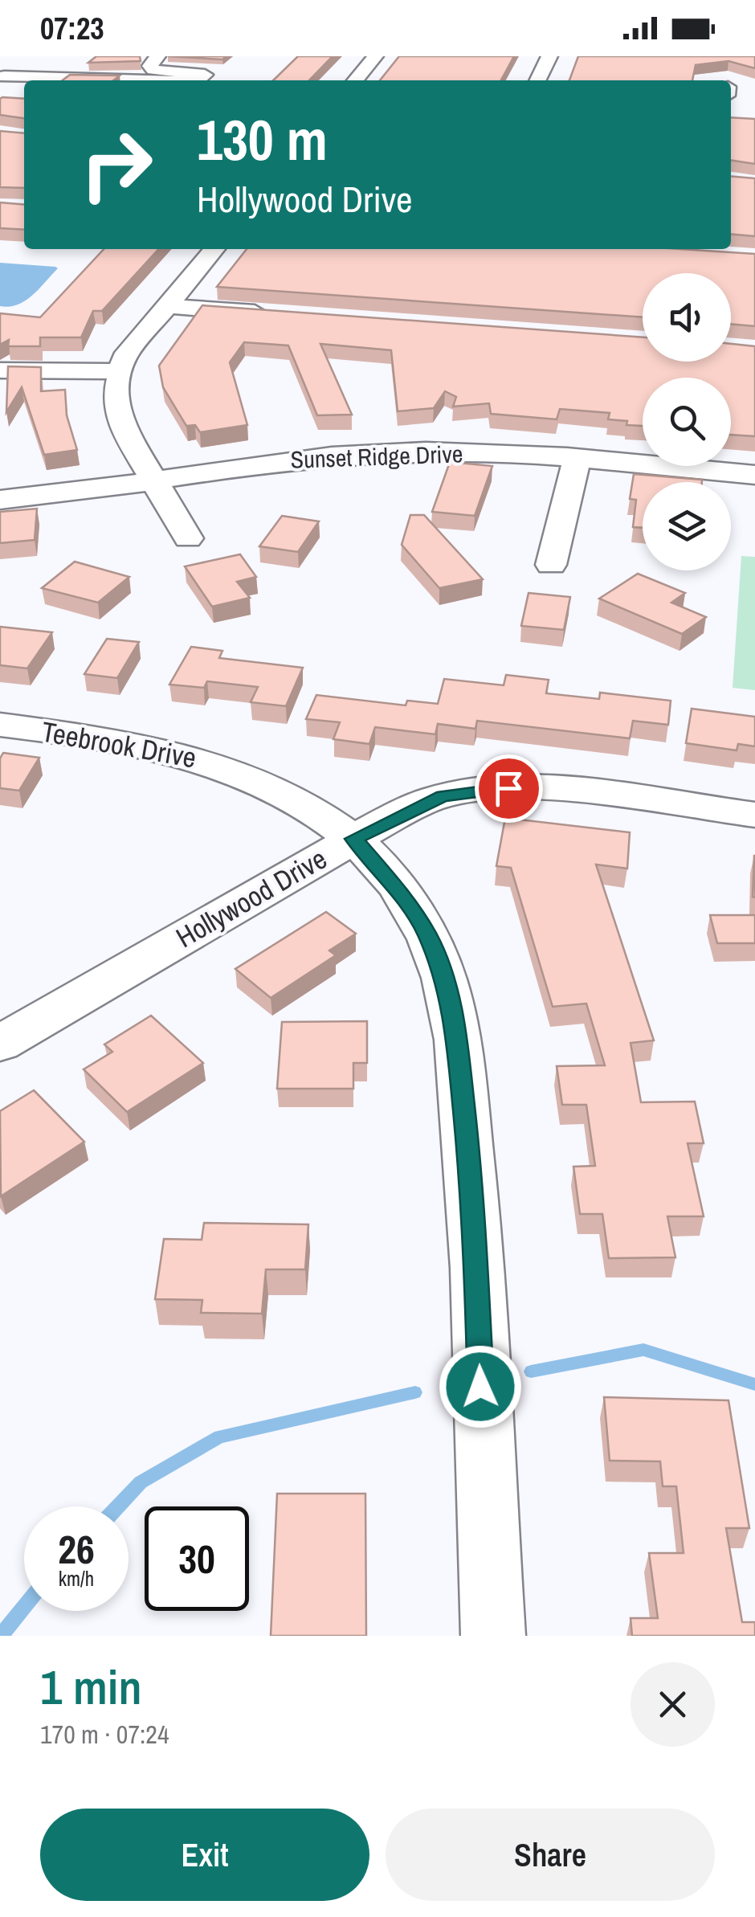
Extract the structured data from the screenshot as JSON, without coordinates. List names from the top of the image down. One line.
{"streets":{"street":["Sunset Ridge Drive","Teebrook Drive","Hollywood Drive"]},"crossings":[["Teebrook Drive","Hollywood Drive"]],"page":{"status":"07:23","turn":["130 m","Hollywood Drive"],"speed":"26 km/h","limit":"30","heading":["1 min","170 m · 07:24"],"buttons":["Exit","Share"]}}
